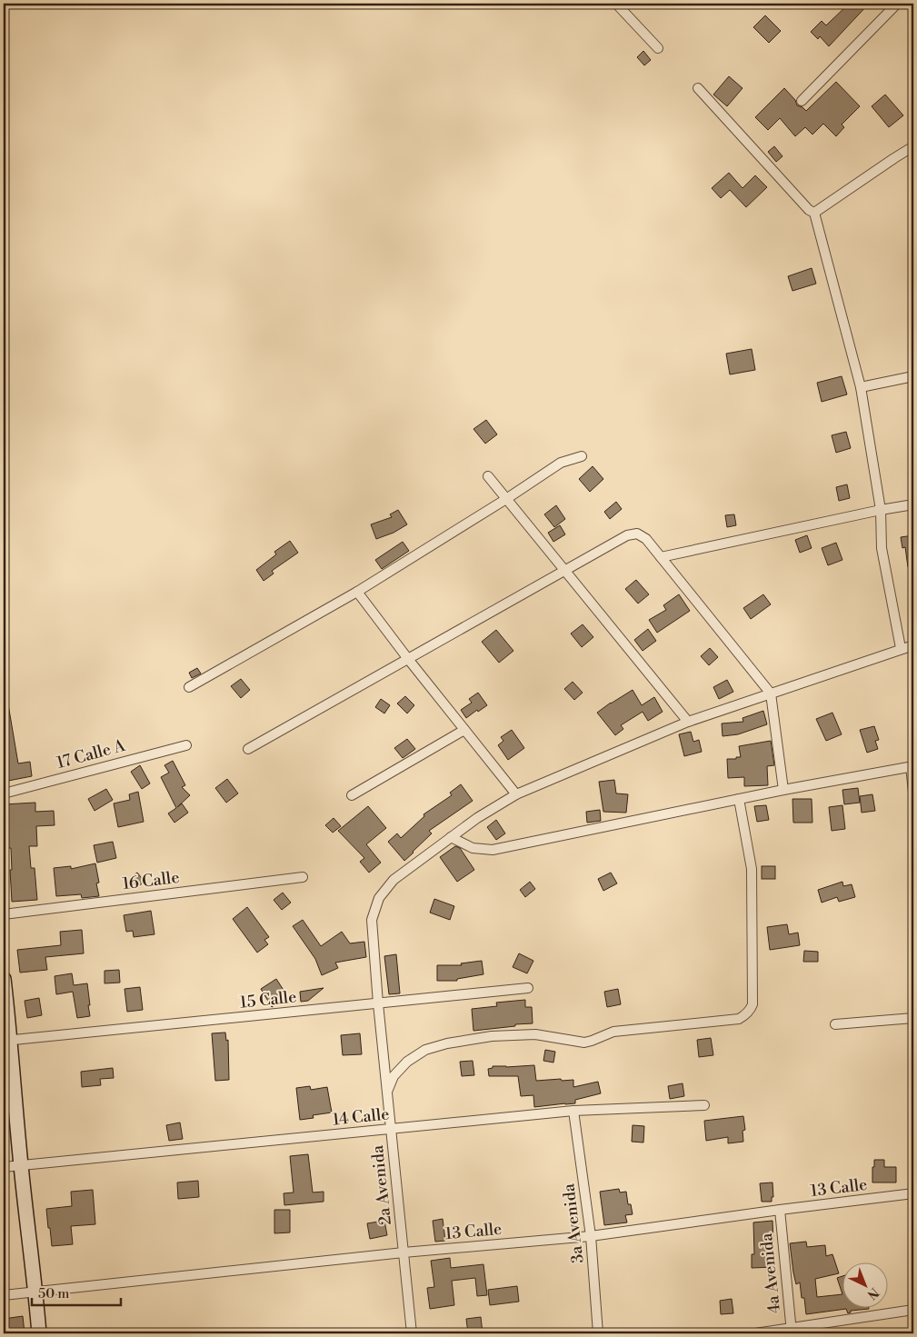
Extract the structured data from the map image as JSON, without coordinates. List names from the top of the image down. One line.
{"streets":{"street":["17 Calle A","16 Calle","15 Calle","14 Calle","2a Avenida","13 Calle","3a Avenida","4a Avenida"]},"crossings":[["15 Calle","2a Avenida"],["14 Calle","2a Avenida"],["14 Calle","3a Avenida"],["2a Avenida","13 Calle"],["13 Calle","3a Avenida"],["13 Calle","4a Avenida"]],"scale_bar":"50 m","north":"bottom right"}
